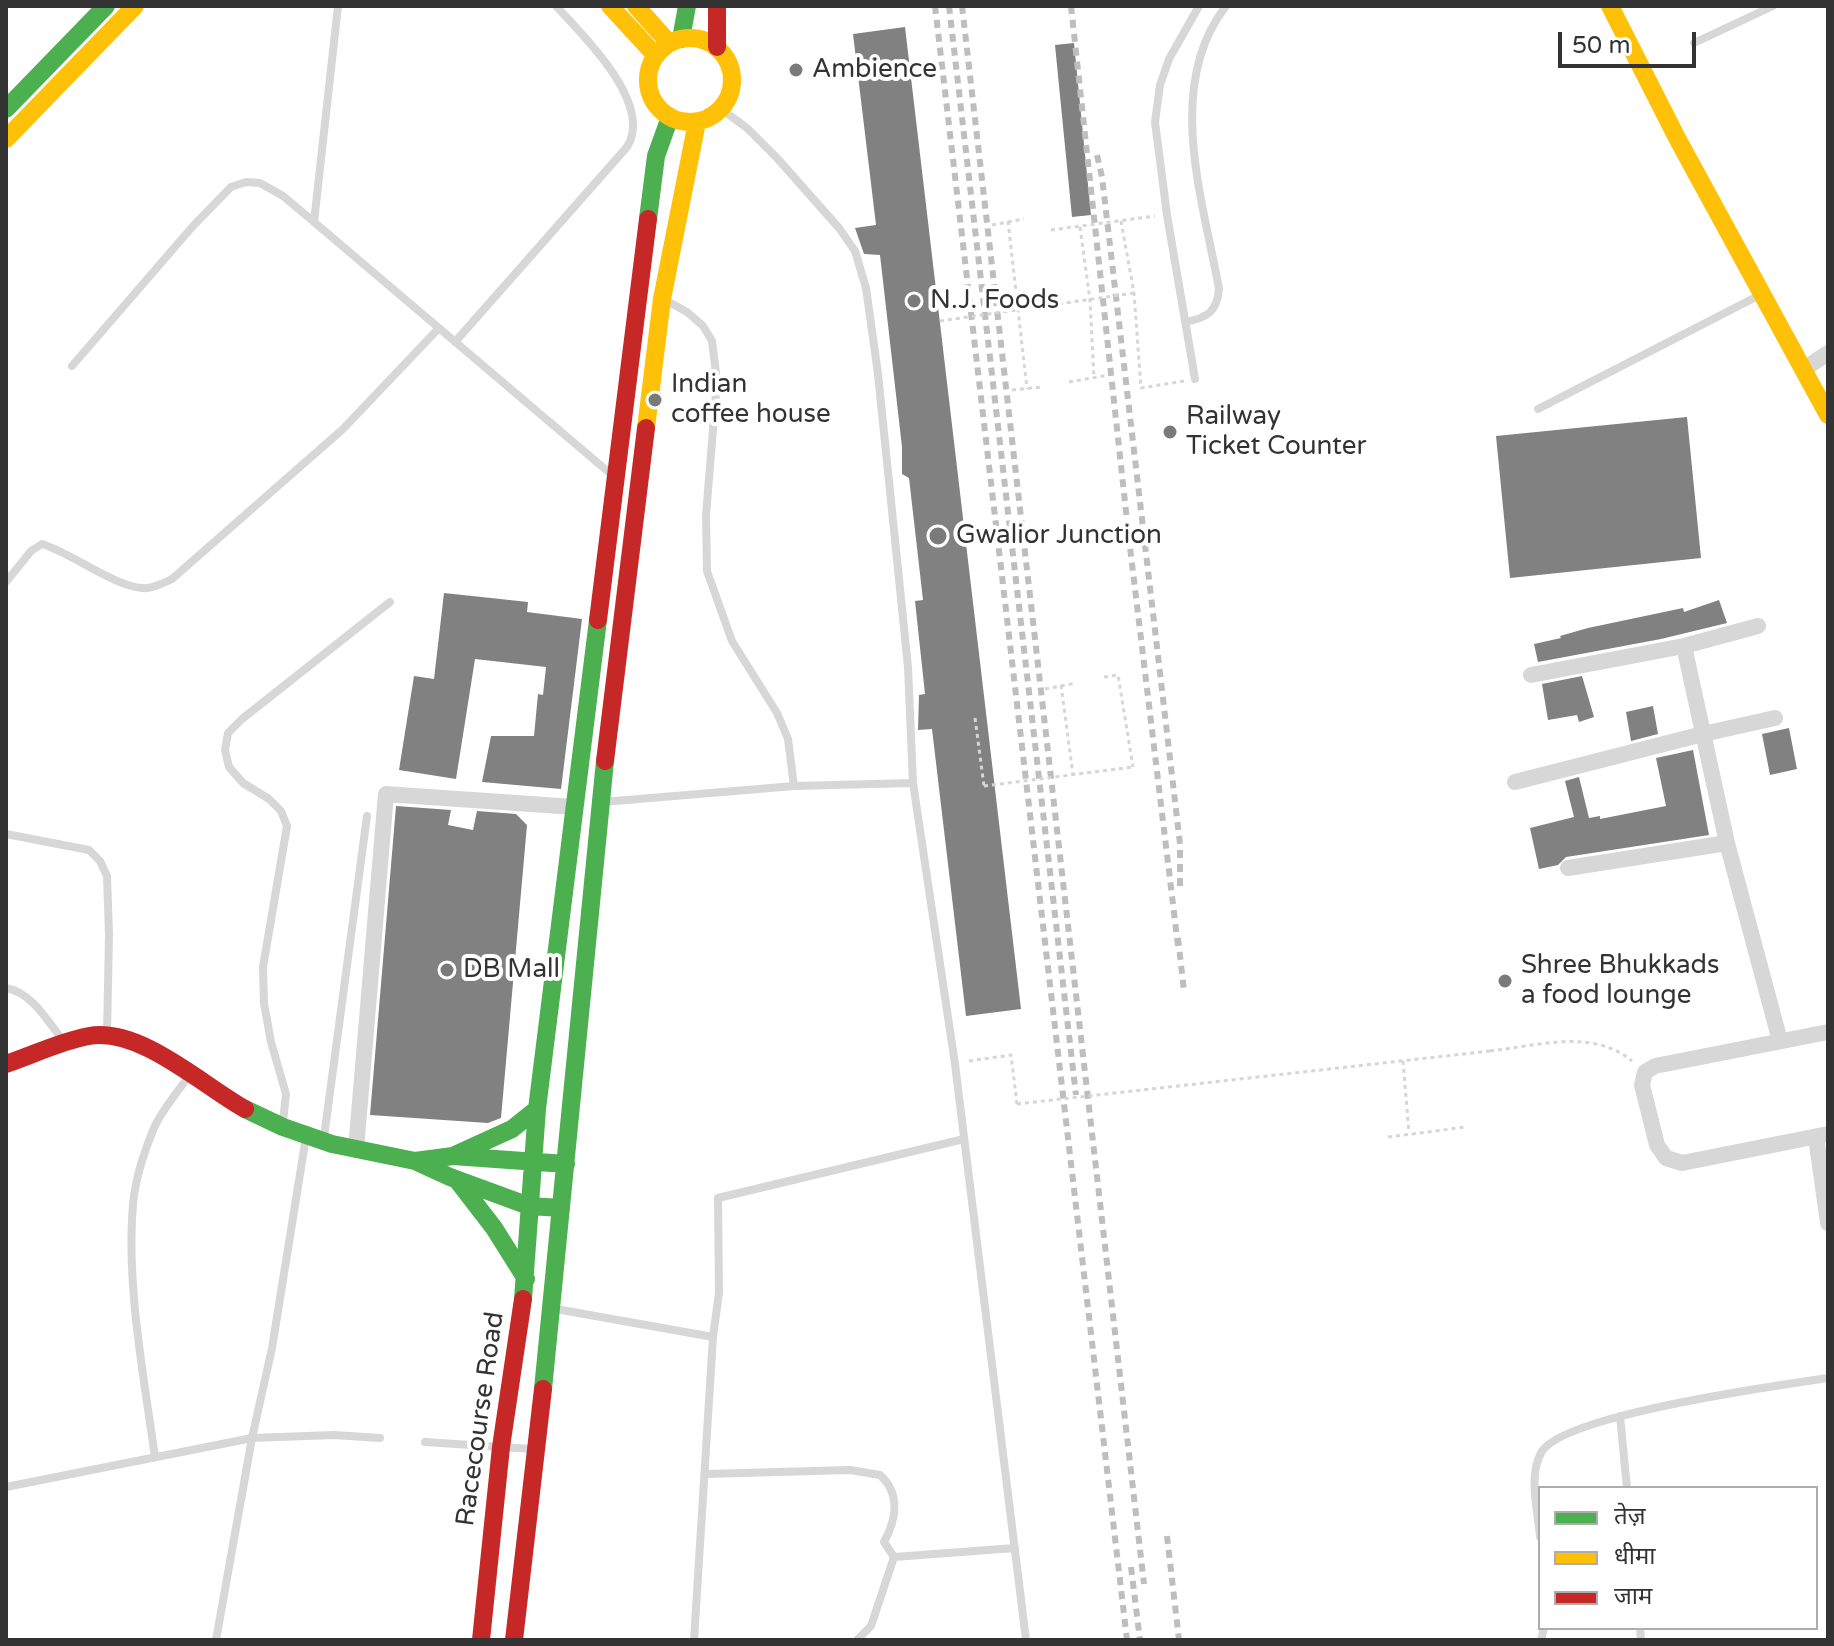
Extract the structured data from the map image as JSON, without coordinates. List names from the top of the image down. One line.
{"streets":{"main road":["Racecourse Road"]},"places":["Ambience","N.J. Foods","Indian coffee house","Railway Ticket Counter","Gwalior Junction","DB Mall","Shree Bhukkads a food lounge"],"legend":["तेज़","धीमा","जाम"],"scale_bar":"50 m"}
